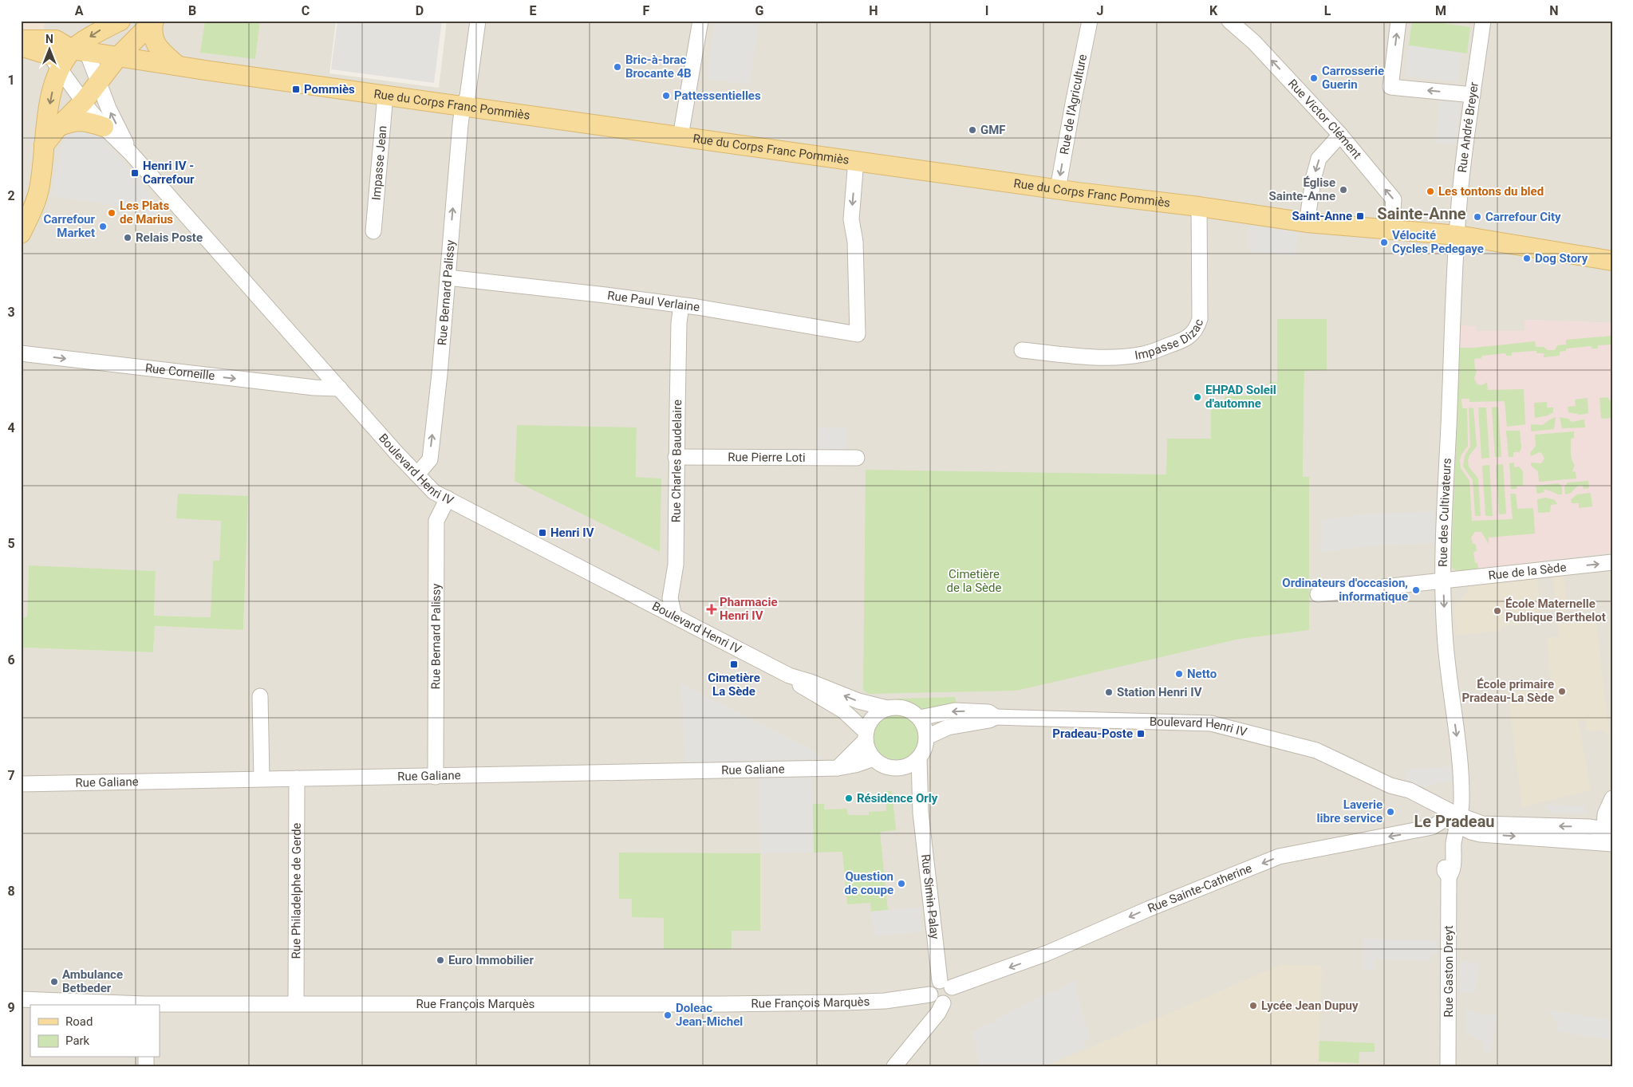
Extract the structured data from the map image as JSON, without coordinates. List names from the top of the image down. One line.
{"streets":{"main road":["Rue du Corps Franc Pommiès"],"street":["Rue de l'Agriculture","Rue Victor Clément","Rue André Breyer","Impasse Jean","Rue Bernard Palissy","Rue Paul Verlaine","Impasse Dizac","Rue Corneille","Rue Pierre Loti","Rue Charles Baudelaire","Boulevard Henri IV","Rue des Cultivateurs","Rue de la Sède","Rue Galiane","Rue Sainte-Catherine","Rue Philadelphe de Gerde","Rue Simin Palay","Rue Gaston Dreyt","Rue François Marquès"]},"crossings":[["Rue du Corps Franc Pommiès","Rue de l'Agriculture"],["Rue du Corps Franc Pommiès","Rue Victor Clément"],["Rue du Corps Franc Pommiès","Rue André Breyer"],["Rue du Corps Franc Pommiès","Impasse Jean"],["Rue du Corps Franc Pommiès","Rue Bernard Palissy"],["Rue du Corps Franc Pommiès","Rue Paul Verlaine"],["Rue du Corps Franc Pommiès","Impasse Dizac"],["Rue du Corps Franc Pommiès","Boulevard Henri IV"],["Rue du Corps Franc Pommiès","Rue des Cultivateurs"],["Rue André Breyer","Rue des Cultivateurs"],["Rue Bernard Palissy","Rue Paul Verlaine"],["Rue Bernard Palissy","Boulevard Henri IV"],["Rue Bernard Palissy","Rue Galiane"],["Rue Paul Verlaine","Rue Charles Baudelaire"],["Rue Corneille","Boulevard Henri IV"],["Rue Pierre Loti","Rue Charles Baudelaire"],["Rue Charles Baudelaire","Boulevard Henri IV"],["Boulevard Henri IV","Rue des Cultivateurs"],["Boulevard Henri IV","Rue Galiane"],["Boulevard Henri IV","Rue Sainte-Catherine"],["Boulevard Henri IV","Rue Simin Palay"],["Boulevard Henri IV","Rue Gaston Dreyt"],["Rue des Cultivateurs","Rue de la Sède"],["Rue des Cultivateurs","Rue Sainte-Catherine"],["Rue des Cultivateurs","Rue Gaston Dreyt"],["Rue Galiane","Rue Philadelphe de Gerde"],["Rue Galiane","Rue Simin Palay"],["Rue Sainte-Catherine","Rue Simin Palay"],["Rue Sainte-Catherine","Rue Gaston Dreyt"],["Rue Sainte-Catherine","Rue François Marquès"],["Rue Philadelphe de Gerde","Rue François Marquès"],["Rue Simin Palay","Rue François Marquès"]],"one_way":["Rue de l'Agriculture","Rue Victor Clément","Rue Bernard Palissy","Rue Corneille","Rue des Cultivateurs","Rue de la Sède","Rue Sainte-Catherine"],"districts":["Sainte-Anne","Le Pradeau"],"parks":["Cimetière de la Sède"],"places":{"other":["Bric-à-brac Brocante 4B","Carrosserie Guerin","Pattessentielles","GMF","Église Sainte-Anne","Les tontons du bled","Les Plats de Marius","Carrefour City","Carrefour Market","Relais Poste","Vélocité Cycles Pedegaye","Dog Story","EHPAD Soleil d'automne","Ordinateurs d'occasion, informatique","École Maternelle Publique Berthelot","Netto","École primaire Pradeau-La Sède","Station Henri IV","Résidence Orly","Laverie libre service","Question de coupe","Euro Immobilier","Ambulance Betbeder","Lycée Jean Dupuy","Doleac Jean-Michel"],"transit":["Pommiès","Henri IV - Carrefour","Saint-Anne","Henri IV","Cimetière La Sède","Pradeau-Poste"],"health":["Pharmacie Henri IV"]},"legend":["Road","Park"],"north":"top","grid":{"columns":["A","B","C","D","E","F","G","H","I","J","K","L","M","N"],"rows":["1","2","3","4","5","6","7","8","9"]}}
